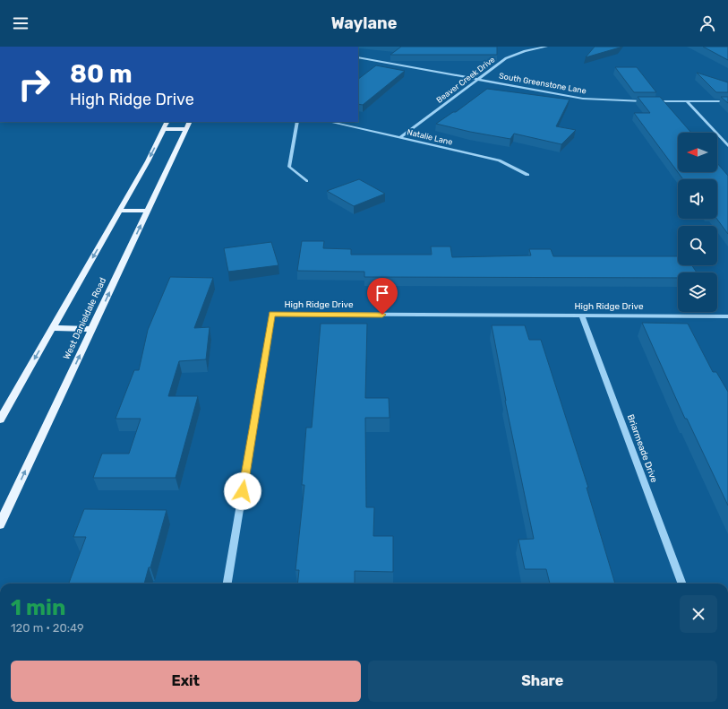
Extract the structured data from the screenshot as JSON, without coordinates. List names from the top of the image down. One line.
{"streets":{"main road":["West Danieldale Road"],"street":["Beaver Creek Drive","South Greenstone Lane","Natalie Lane","High Ridge Drive","Briarmeade Drive"]},"crossings":[["Beaver Creek Drive","South Greenstone Lane"],["Beaver Creek Drive","Natalie Lane"],["High Ridge Drive","Briarmeade Drive"]],"north":"left","page":{"header":"Waylane","turn":["80 m","High Ridge Drive"],"heading":["1 min","120 m · 20:49"],"buttons":["Exit","Share"]}}
